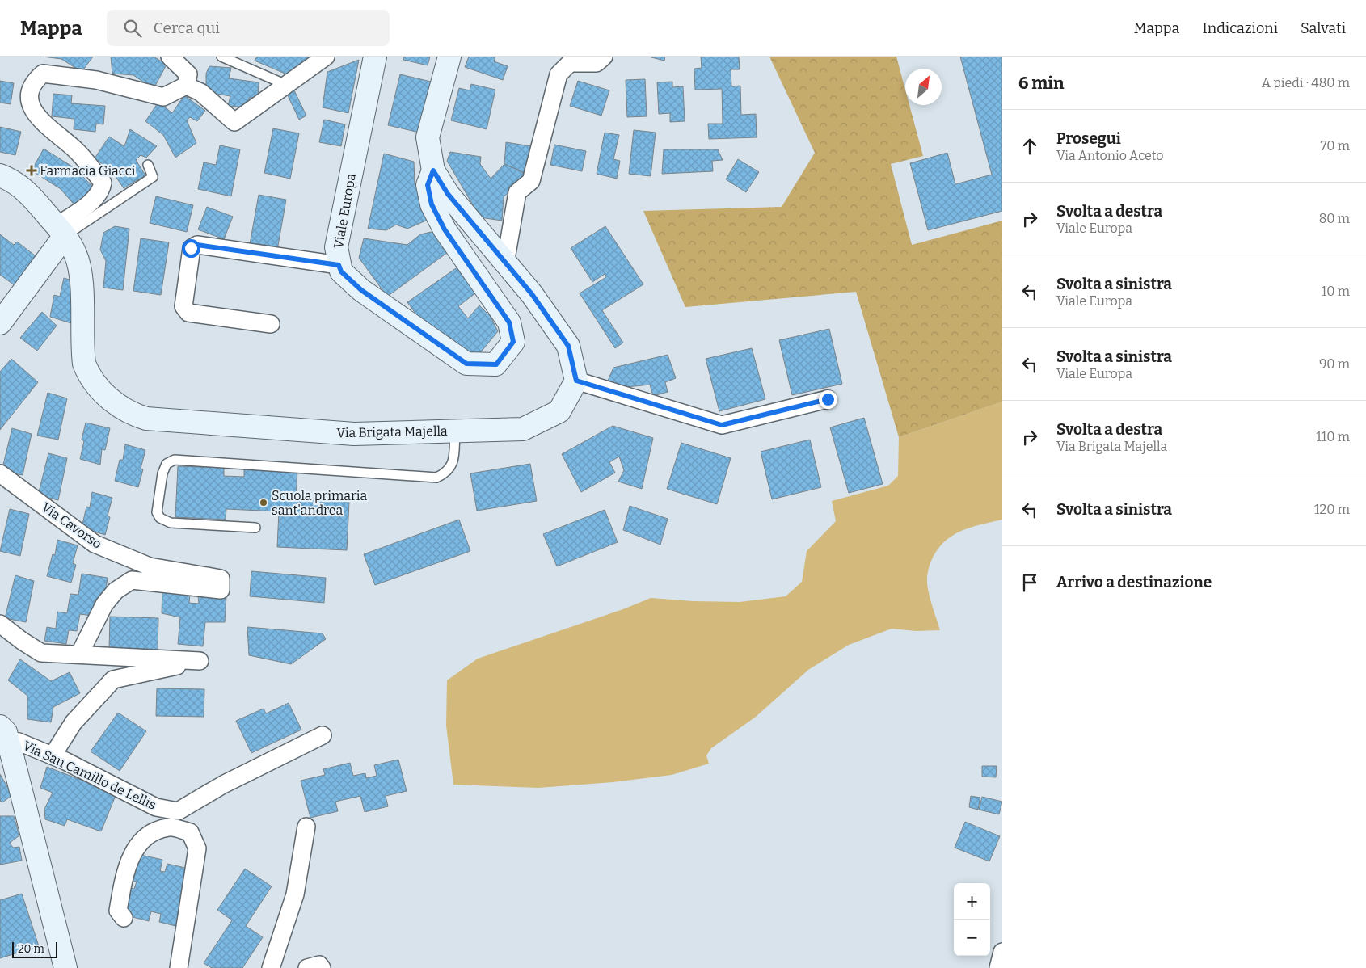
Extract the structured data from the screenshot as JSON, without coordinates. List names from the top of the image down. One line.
{"streets":{"main road":["Viale Europa","Via Brigata Majella","Via San Camillo de Lellis"],"street":["Via Cavorso"]},"places":{"health":["Farmacia Giacci"],"other":["Scuola primaria sant'andrea"]},"scale_bar":"20 m","north":"top right","page":{"header":"Mappa","search":"Cerca qui","nav":["Mappa","Indicazioni","Salvati"],"heading":["6 min","A piedi · 480 m"],"list":[["Prosegui","Via Antonio Aceto","70 m"],["Svolta a destra","Viale Europa","80 m"],["Svolta a sinistra","Viale Europa","10 m"],["Svolta a sinistra","Viale Europa","90 m"],["Svolta a destra","Via Brigata Majella","110 m"],["Svolta a sinistra","120 m"],"Arrivo a destinazione"],"map_buttons":["+","−"],"scale":"20 m"}}
